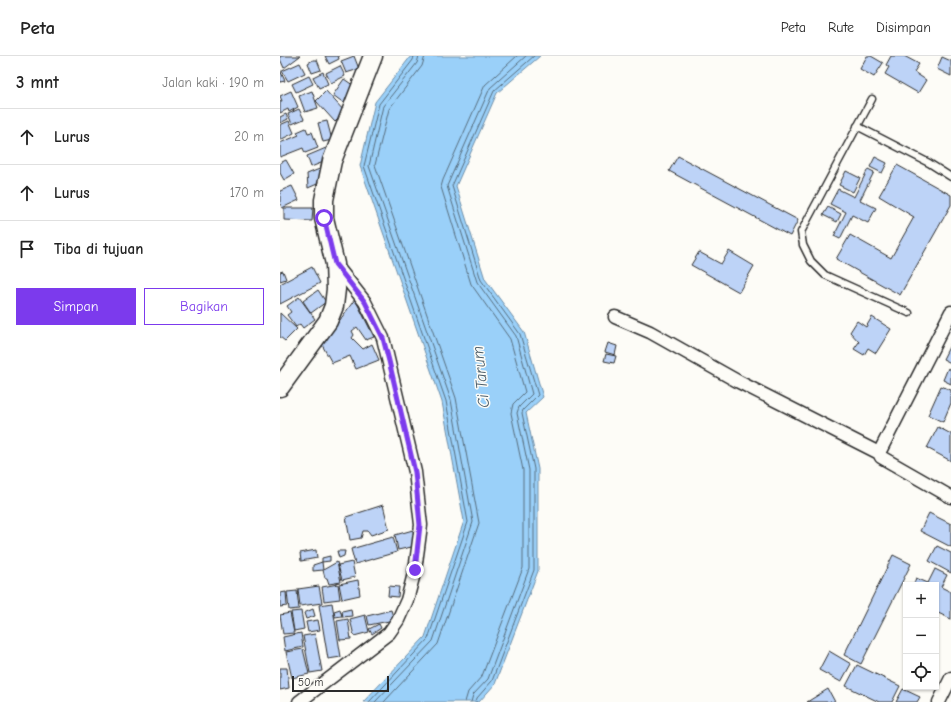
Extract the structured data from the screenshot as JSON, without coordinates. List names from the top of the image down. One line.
{"water":["Ci Tarum"],"scale_bar":"50 m","page":{"header":"Peta","nav":["Peta","Rute","Disimpan"],"heading":["3 mnt","Jalan kaki · 190 m"],"list":[["Lurus","20 m"],["Lurus","170 m"],"Tiba di tujuan"],"buttons":["Simpan","Bagikan"],"map_buttons":["+","−"],"scale":"50 m"}}
